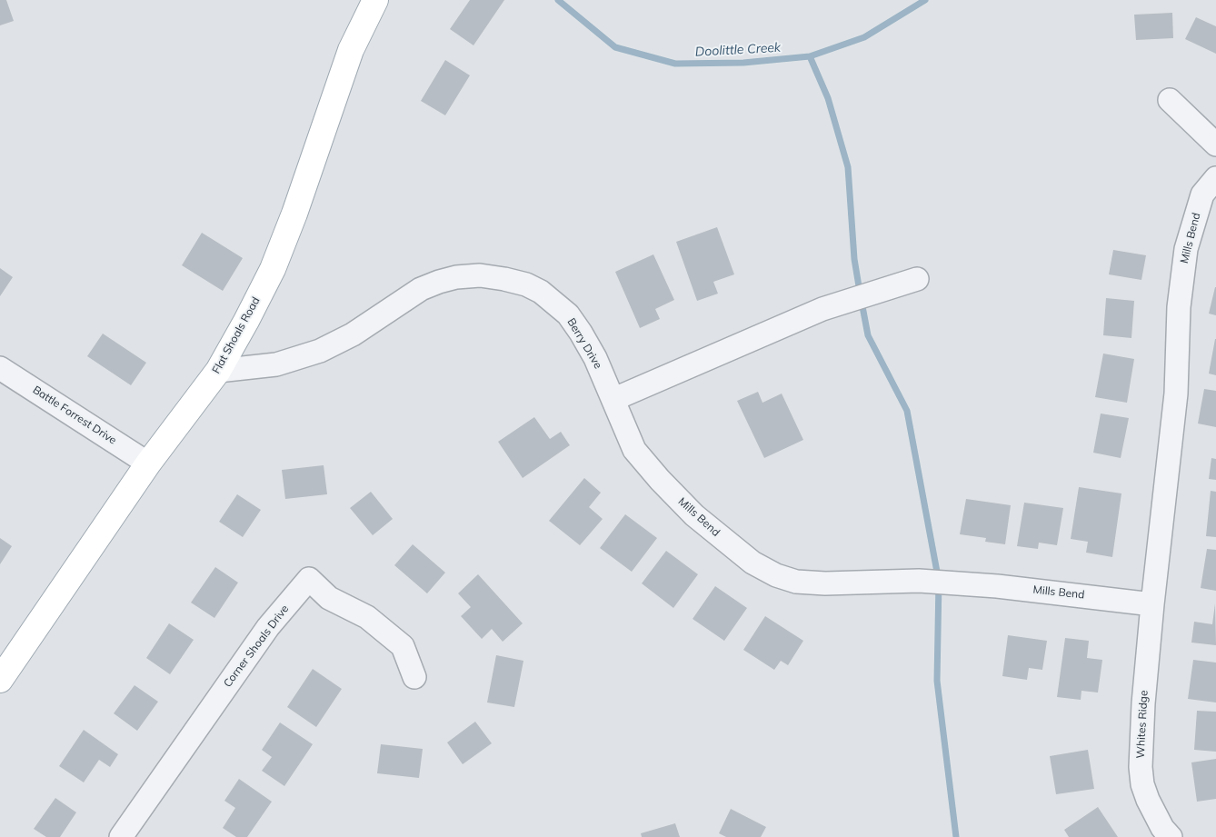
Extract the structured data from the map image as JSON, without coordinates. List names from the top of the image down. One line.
{"streets":{"main road":["Flat Shoals Road"],"street":["Mills Bend","Berry Drive","Battle Forrest Drive","Corner Shoals Drive","Whites Ridge"]},"crossings":[["Mills Bend","Berry Drive"],["Mills Bend","Whites Ridge"],["Flat Shoals Road","Berry Drive"],["Flat Shoals Road","Battle Forrest Drive"]],"water":["Doolittle Creek"]}
